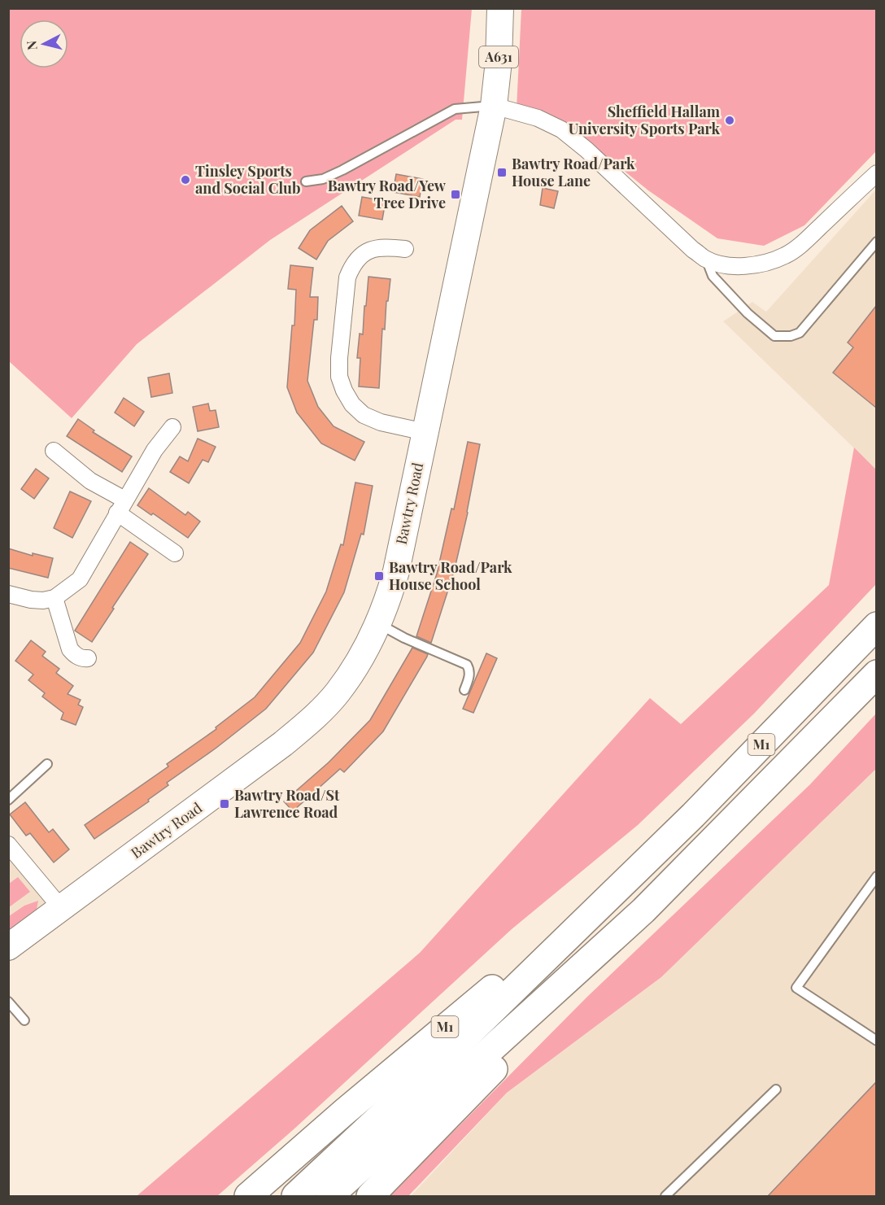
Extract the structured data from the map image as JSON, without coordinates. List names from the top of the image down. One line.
{"streets":{"highway":["M1"],"main road":["A631","Bawtry Road"]},"places":{"other":["Sheffield Hallam University Sports Park","Tinsley Sports and Social Club"],"transit":["Bawtry Road/Park House Lane","Bawtry Road/Yew Tree Drive","Bawtry Road/Park House School","Bawtry Road/St Lawrence Road"]},"north":"left"}
